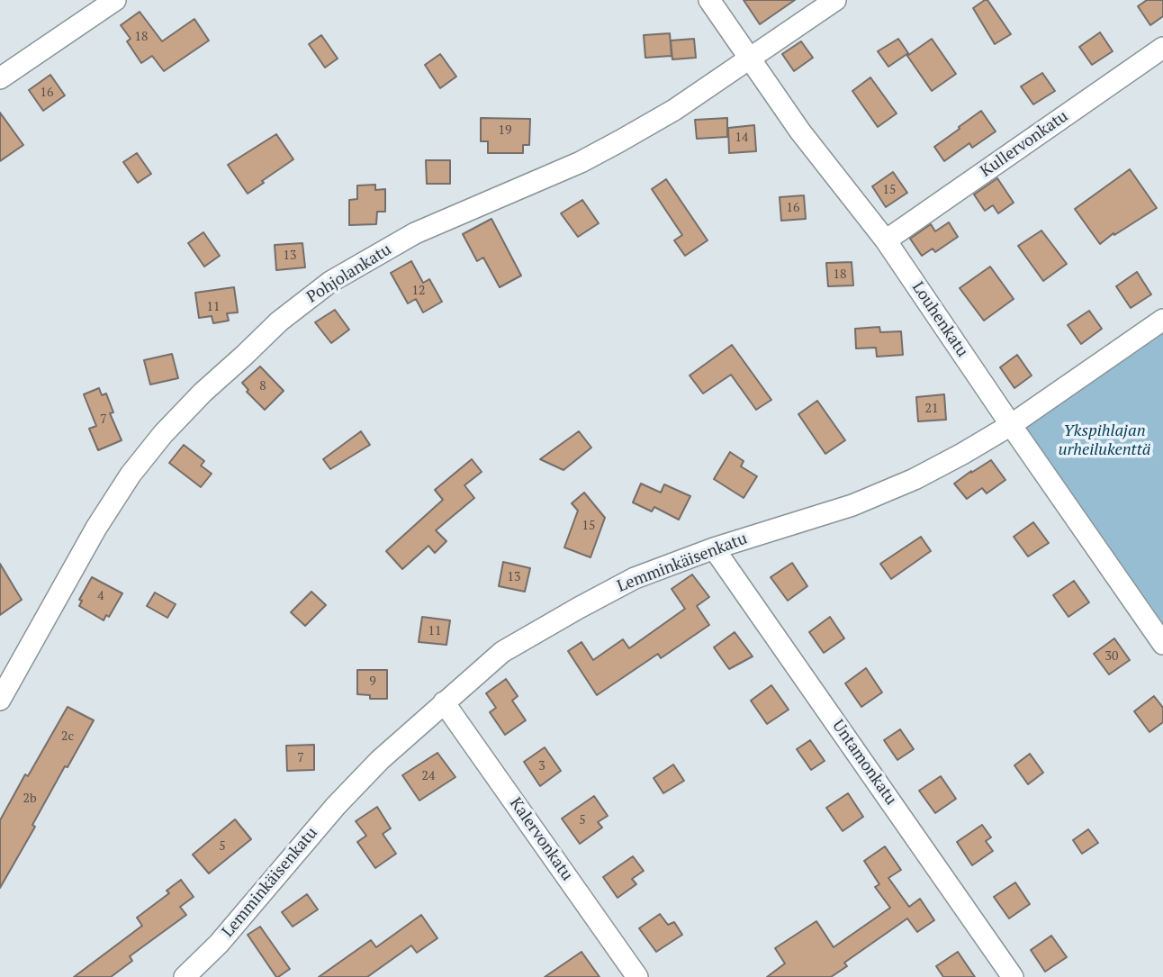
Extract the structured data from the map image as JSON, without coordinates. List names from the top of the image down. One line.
{"streets":{"street":["Kullervonkatu","Pohjolankatu","Louhenkatu","Lemminkäisenkatu","Untamonkatu","Kalervonkatu"]},"crossings":[["Kullervonkatu","Louhenkatu"],["Pohjolankatu","Louhenkatu"],["Louhenkatu","Lemminkäisenkatu"],["Lemminkäisenkatu","Untamonkatu"],["Lemminkäisenkatu","Kalervonkatu"]],"parks":["Ykspihlajan urheilukenttä"],"house_numbers":["18","16","19","14","15","16","13","18","12","11","8","21","7","15","13","4","11","30","9","2c","7","3","24","2b","5","5"]}
